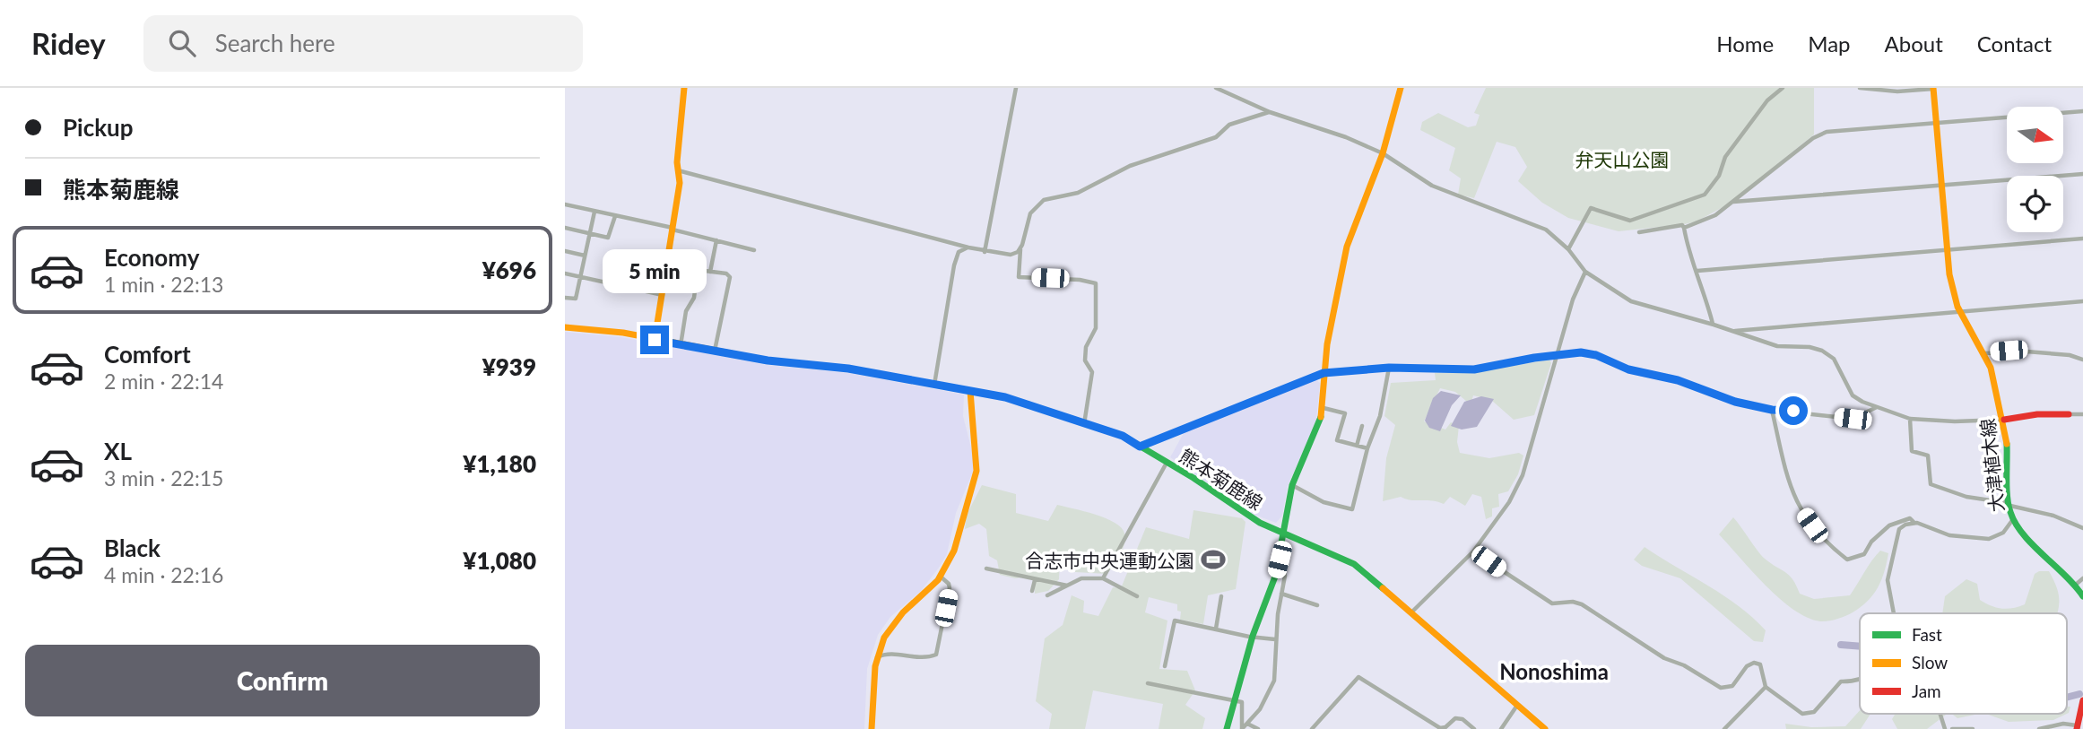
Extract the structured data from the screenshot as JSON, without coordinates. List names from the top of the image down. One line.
{"streets":{"main road":["大津植木線","熊本菊鹿線"]},"districts":["Nonoshima"],"parks":["弁天山公園"],"places":{"sports":["合志市中央運動公園"]},"legend":["Fast","Slow","Jam"],"north":"right","page":{"header":"Ridey","search":"Search here","nav":["Home","Map","About","Contact"],"banner":["Pickup","熊本菊鹿線"],"list":[{"name":"Economy","note":"1 min · 22:13","value":"¥696"},{"name":"Comfort","note":"2 min · 22:14","value":"¥939"},{"name":"XL","note":"3 min · 22:15","value":"¥1,180"},{"name":"Black","note":"4 min · 22:16","value":"¥1,080"}],"bubble":"5 min","buttons":"Confirm"}}
